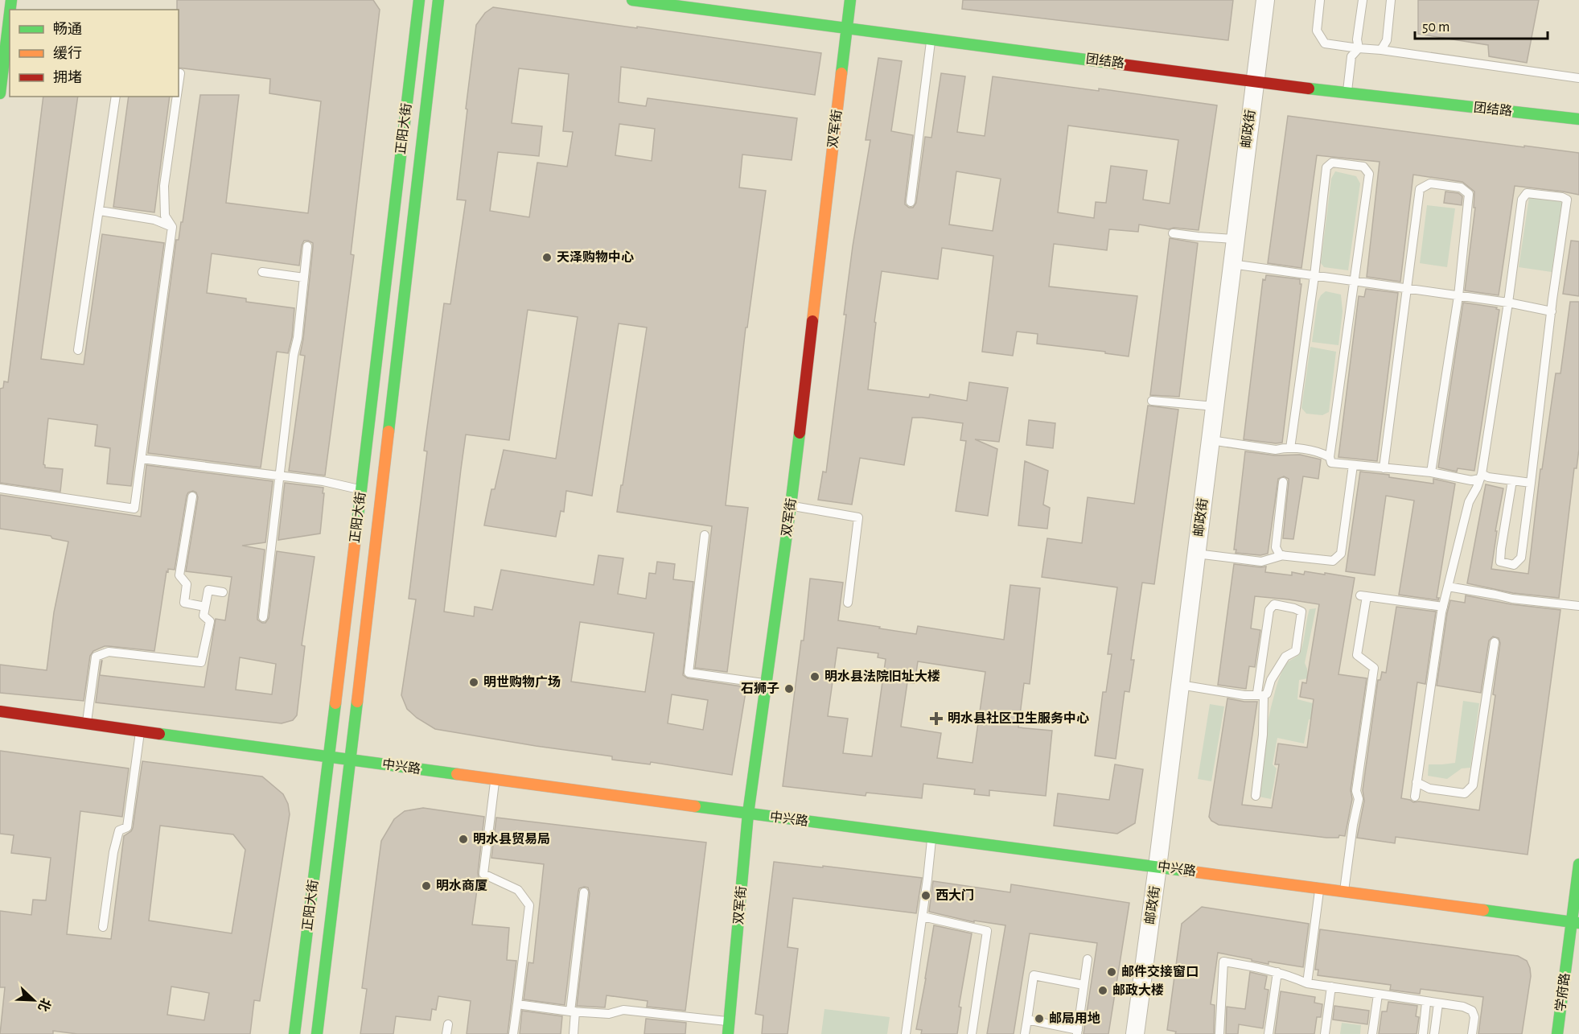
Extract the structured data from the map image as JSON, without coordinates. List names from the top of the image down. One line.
{"streets":{"main road":["团结路","正阳大街","双军街","中兴路","学府路"],"street":["邮政街"]},"crossings":[["团结路","双军街"],["团结路","邮政街"],["正阳大街","中兴路"],["双军街","中兴路"],["邮政街","中兴路"],["中兴路","学府路"]],"places":{"other":["天泽购物中心","明水县法院旧址大楼","明世购物广场","石狮子","明水县贸易局","明水商厦","西大门","邮件交接窗口","邮政大楼","邮局用地"],"health":["明水县社区卫生服务中心"]},"legend":["畅通","缓行","拥堵"],"scale_bar":"50 m","north":"bottom right"}
